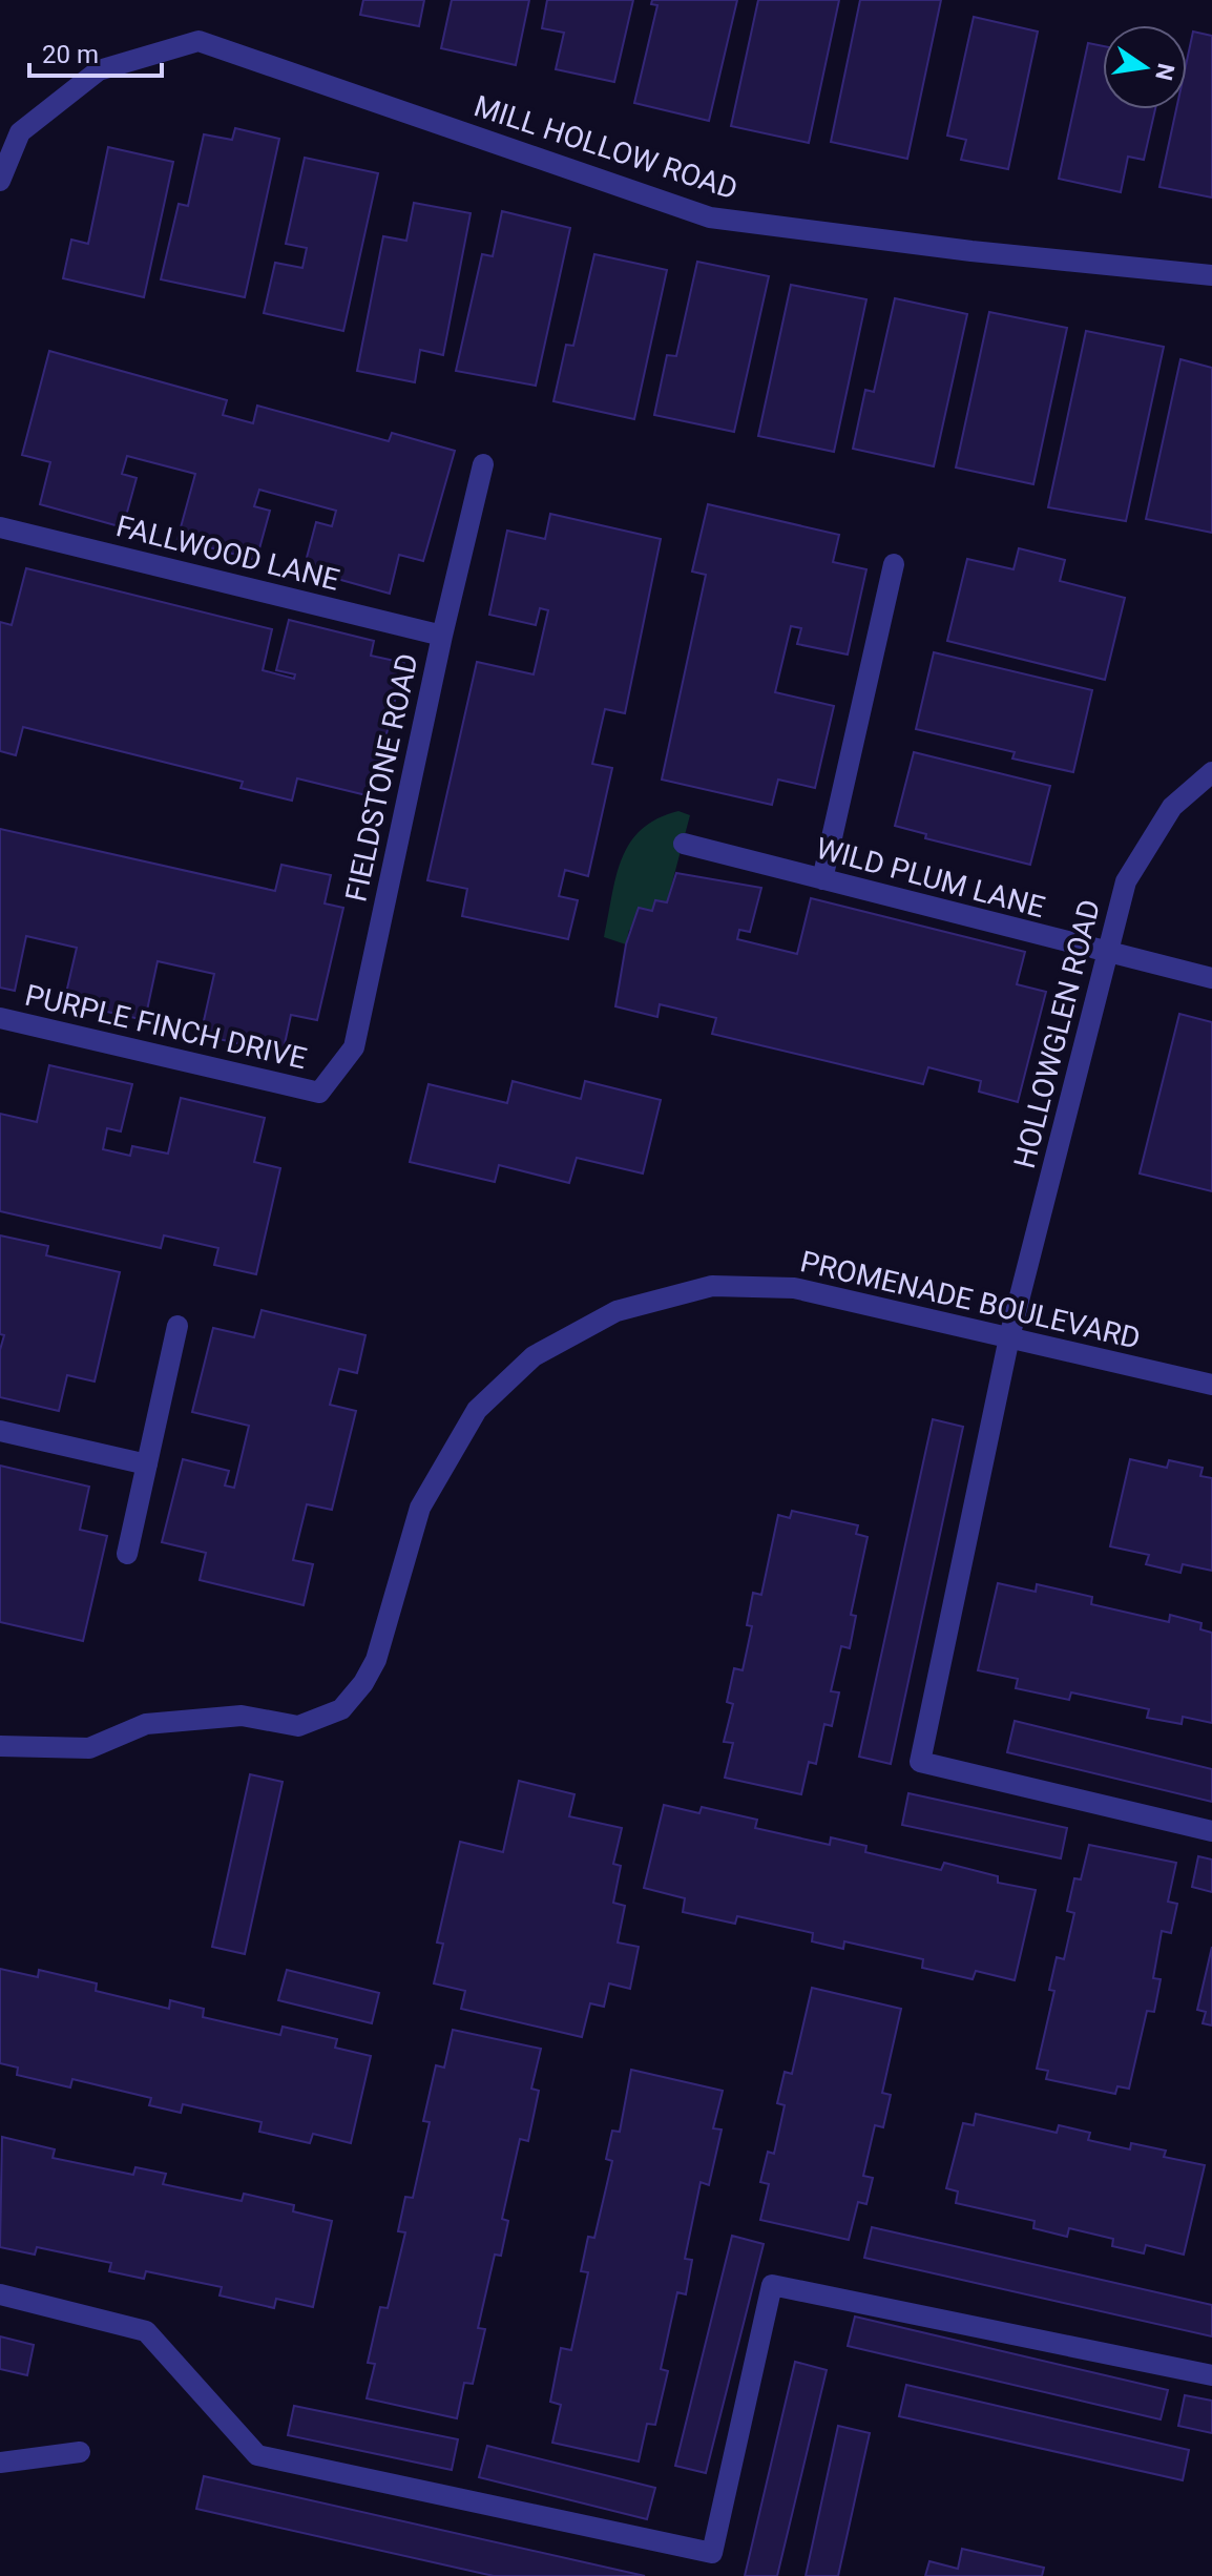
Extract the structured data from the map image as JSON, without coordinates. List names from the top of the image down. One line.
{"streets":{"street":["MILL HOLLOW ROAD","FALLWOOD LANE","FIELDSTONE ROAD","WILD PLUM LANE","PURPLE FINCH DRIVE","HOLLOWGLEN ROAD","PROMENADE BOULEVARD"]},"crossings":[["FALLWOOD LANE","FIELDSTONE ROAD"],["FIELDSTONE ROAD","PURPLE FINCH DRIVE"],["WILD PLUM LANE","HOLLOWGLEN ROAD"],["HOLLOWGLEN ROAD","PROMENADE BOULEVARD"]],"scale_bar":"20 m","north":"right"}
